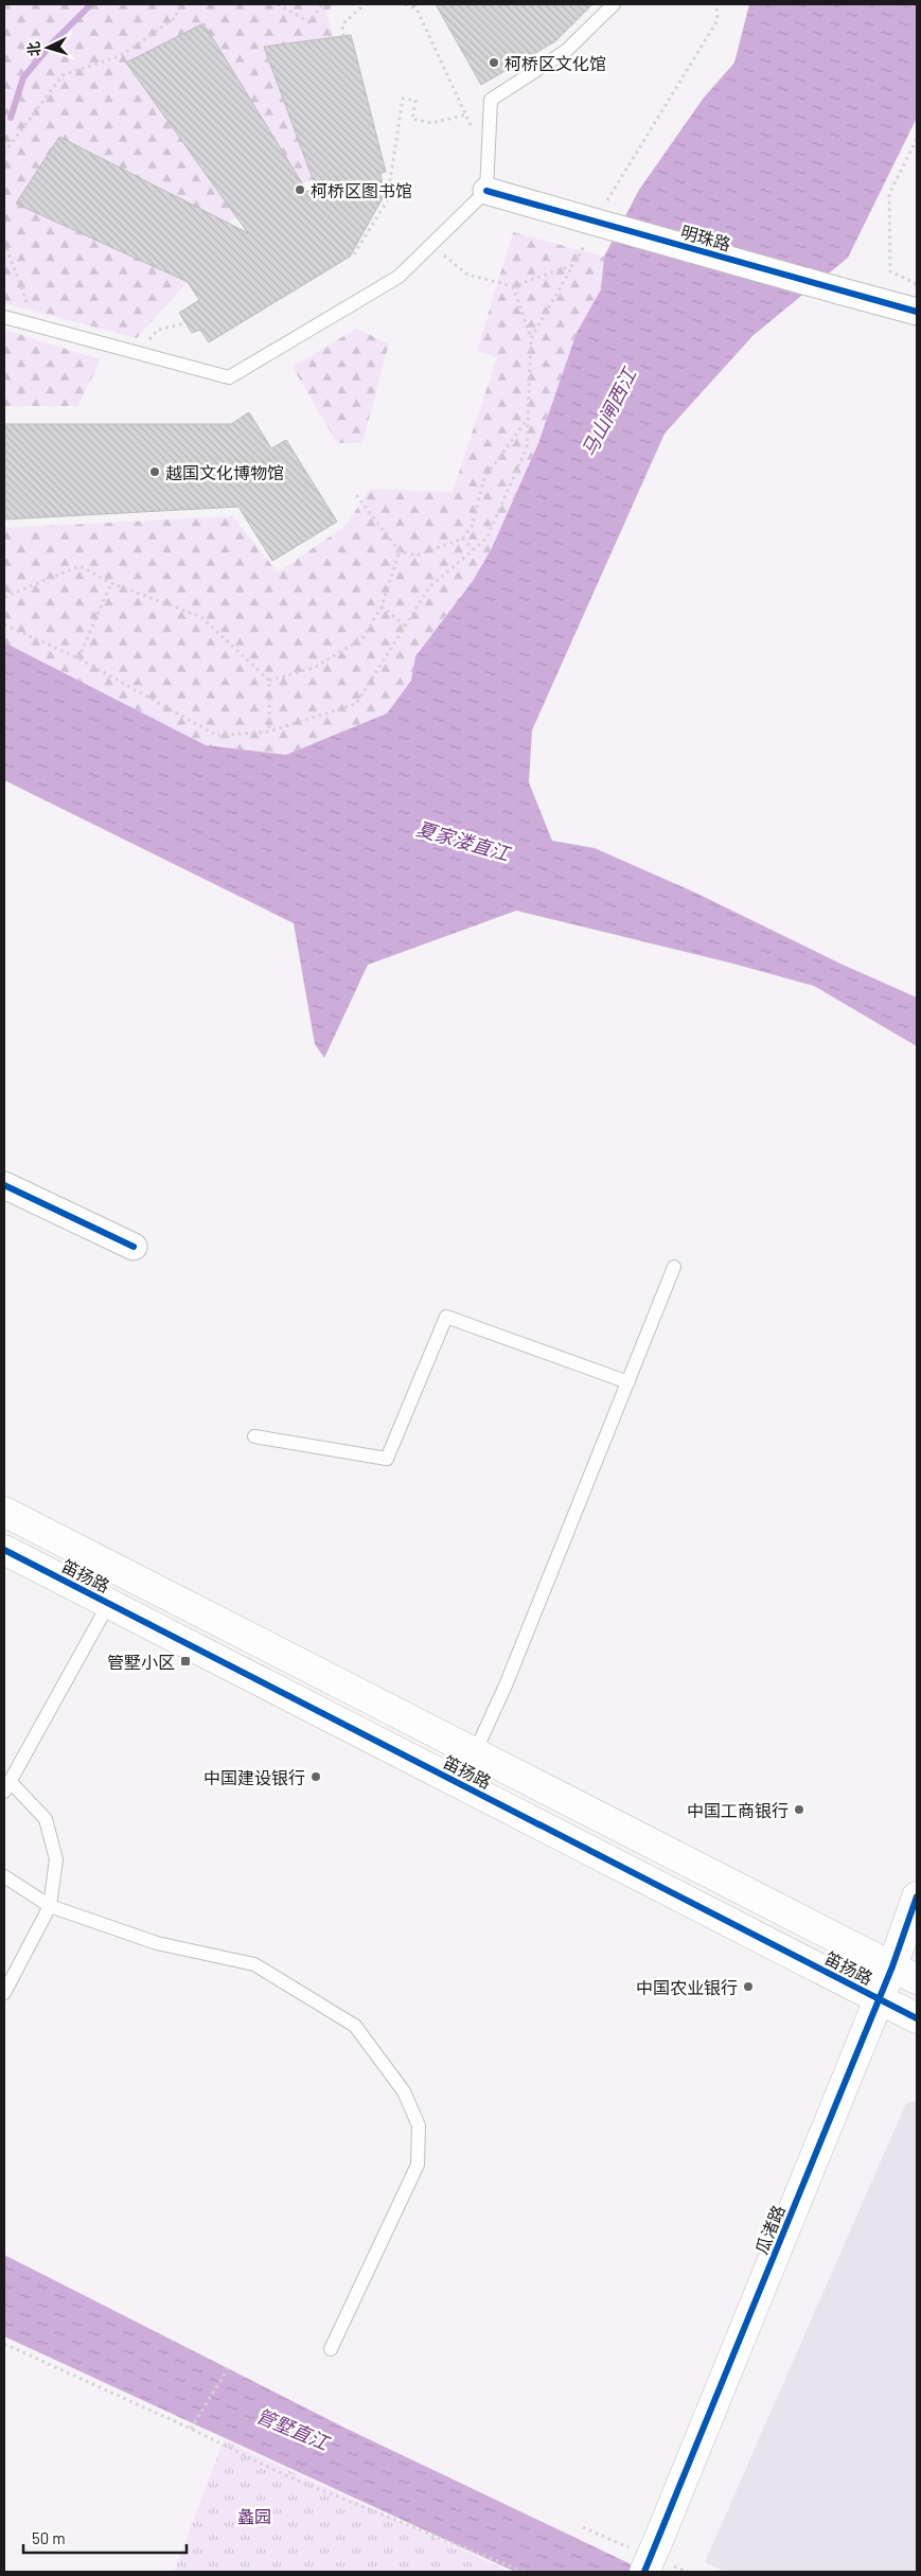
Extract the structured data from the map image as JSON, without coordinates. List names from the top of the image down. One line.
{"streets":{"street":["明珠路","笛扬路","瓜渚路"]},"crossings":[["笛扬路","瓜渚路"]],"water":["马山闸西江","夏家溇直江","管墅直江"],"parks":["蠡园"],"places":{"other":["柯桥区文化馆","柯桥区图书馆","越国文化博物馆","中国建设银行","中国工商银行","中国农业银行"],"transit":["管墅小区"]},"scale_bar":"50 m","north":"left"}
